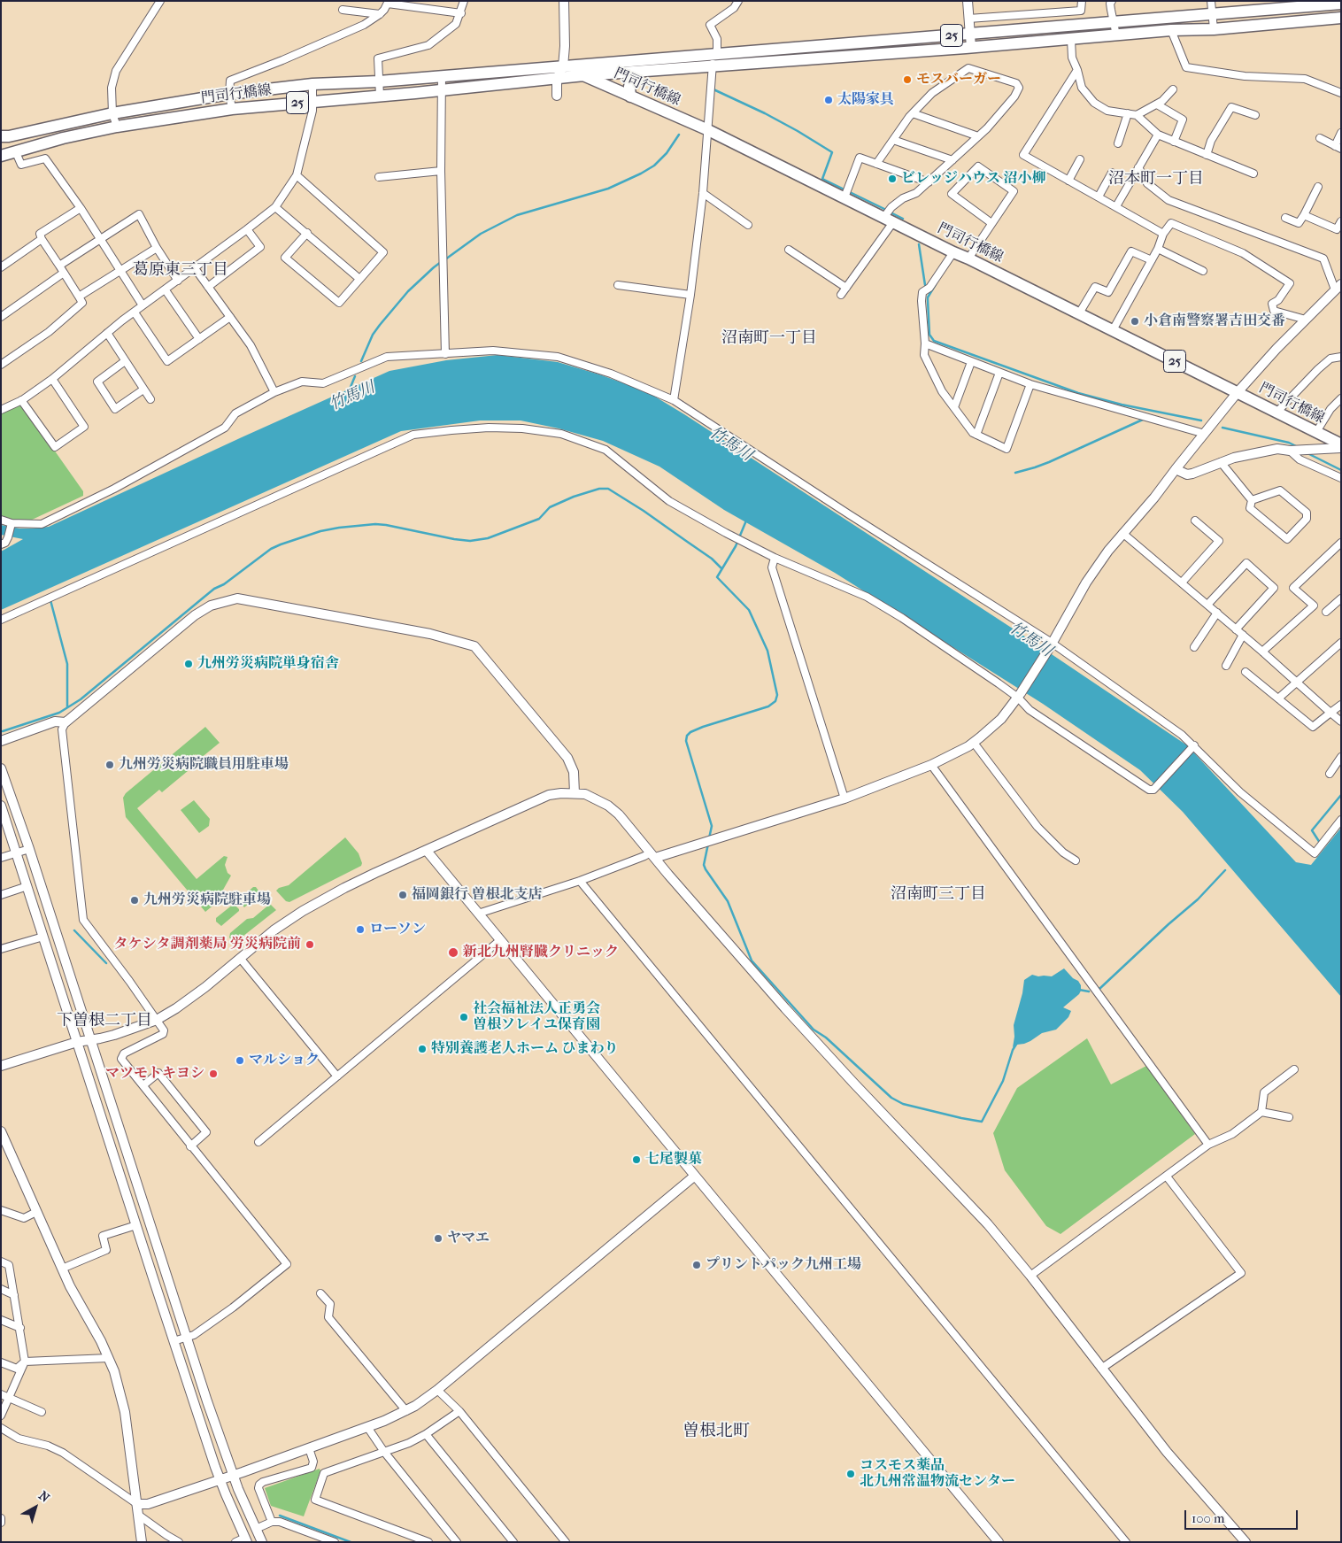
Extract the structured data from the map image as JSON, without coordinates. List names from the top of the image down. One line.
{"streets":{"main road":["25","門司行橋線"]},"districts":["沼本町一丁目","葛原東三丁目","沼南町一丁目","沼南町三丁目","下曽根二丁目","曽根北町"],"water":["竹馬川"],"places":["モスバーガー","太陽家具","ビレッジハウス 沼小柳","小倉南警察署吉田交番","九州労災病院単身宿舎","九州労災病院職員用駐車場","福岡銀行 曽根北支店","九州労災病院駐車場","ローソン","タケシタ調剤薬局 労災病院前","新北九州腎臓クリニック","社会福祉法人正勇会 曽根ソレイユ保育園","特別養護老人ホーム ひまわり","マルショク","マツモトキヨシ","七尾製菓","ヤマエ","プリントパック九州工場","コスモス薬品 北九州常温物流センター"],"scale_bar":"100 m","north":"top right"}
